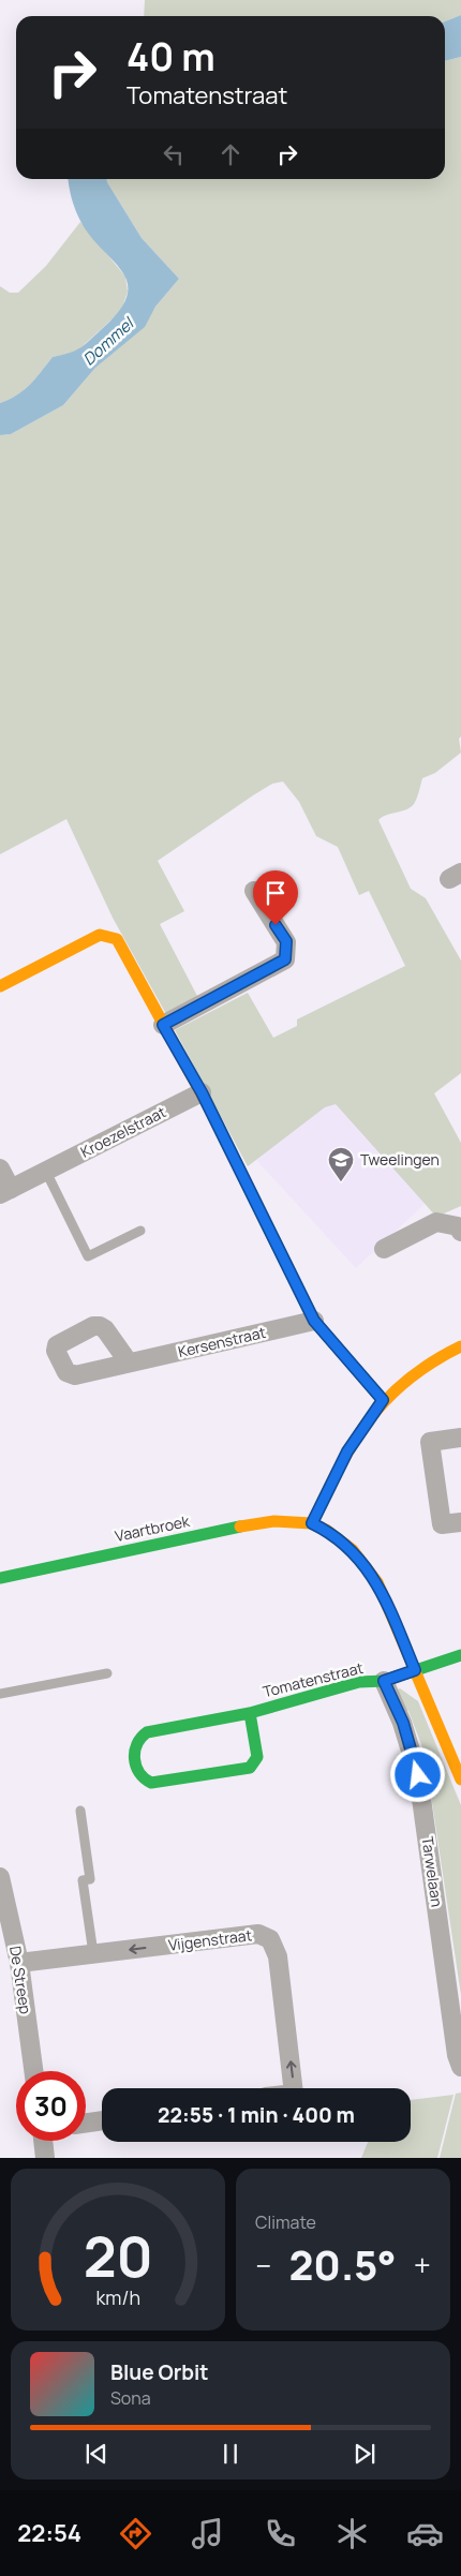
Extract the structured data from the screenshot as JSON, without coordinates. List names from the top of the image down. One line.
{"streets":{"street":["Kroezelstraat","Kersenstraat","Vaartbroek","Tomatenstraat","Tarwelaan","Vijgenstraat","De Streep"]},"crossings":[["Tomatenstraat","Tarwelaan"],["Vijgenstraat","De Streep"]],"water":["Dommel"],"places":{"school or university":["Tweelingen"]},"page":{"turn":["40 m","Tomatenstraat"],"limit":"30","trip":"22:55 · 1 min · 400 m","tile":"Climate","heat":["−","20.5°","+"],"song":["Blue Orbit","Sona"],"tabs":"22:54","gauge":["20","km/h"]}}
